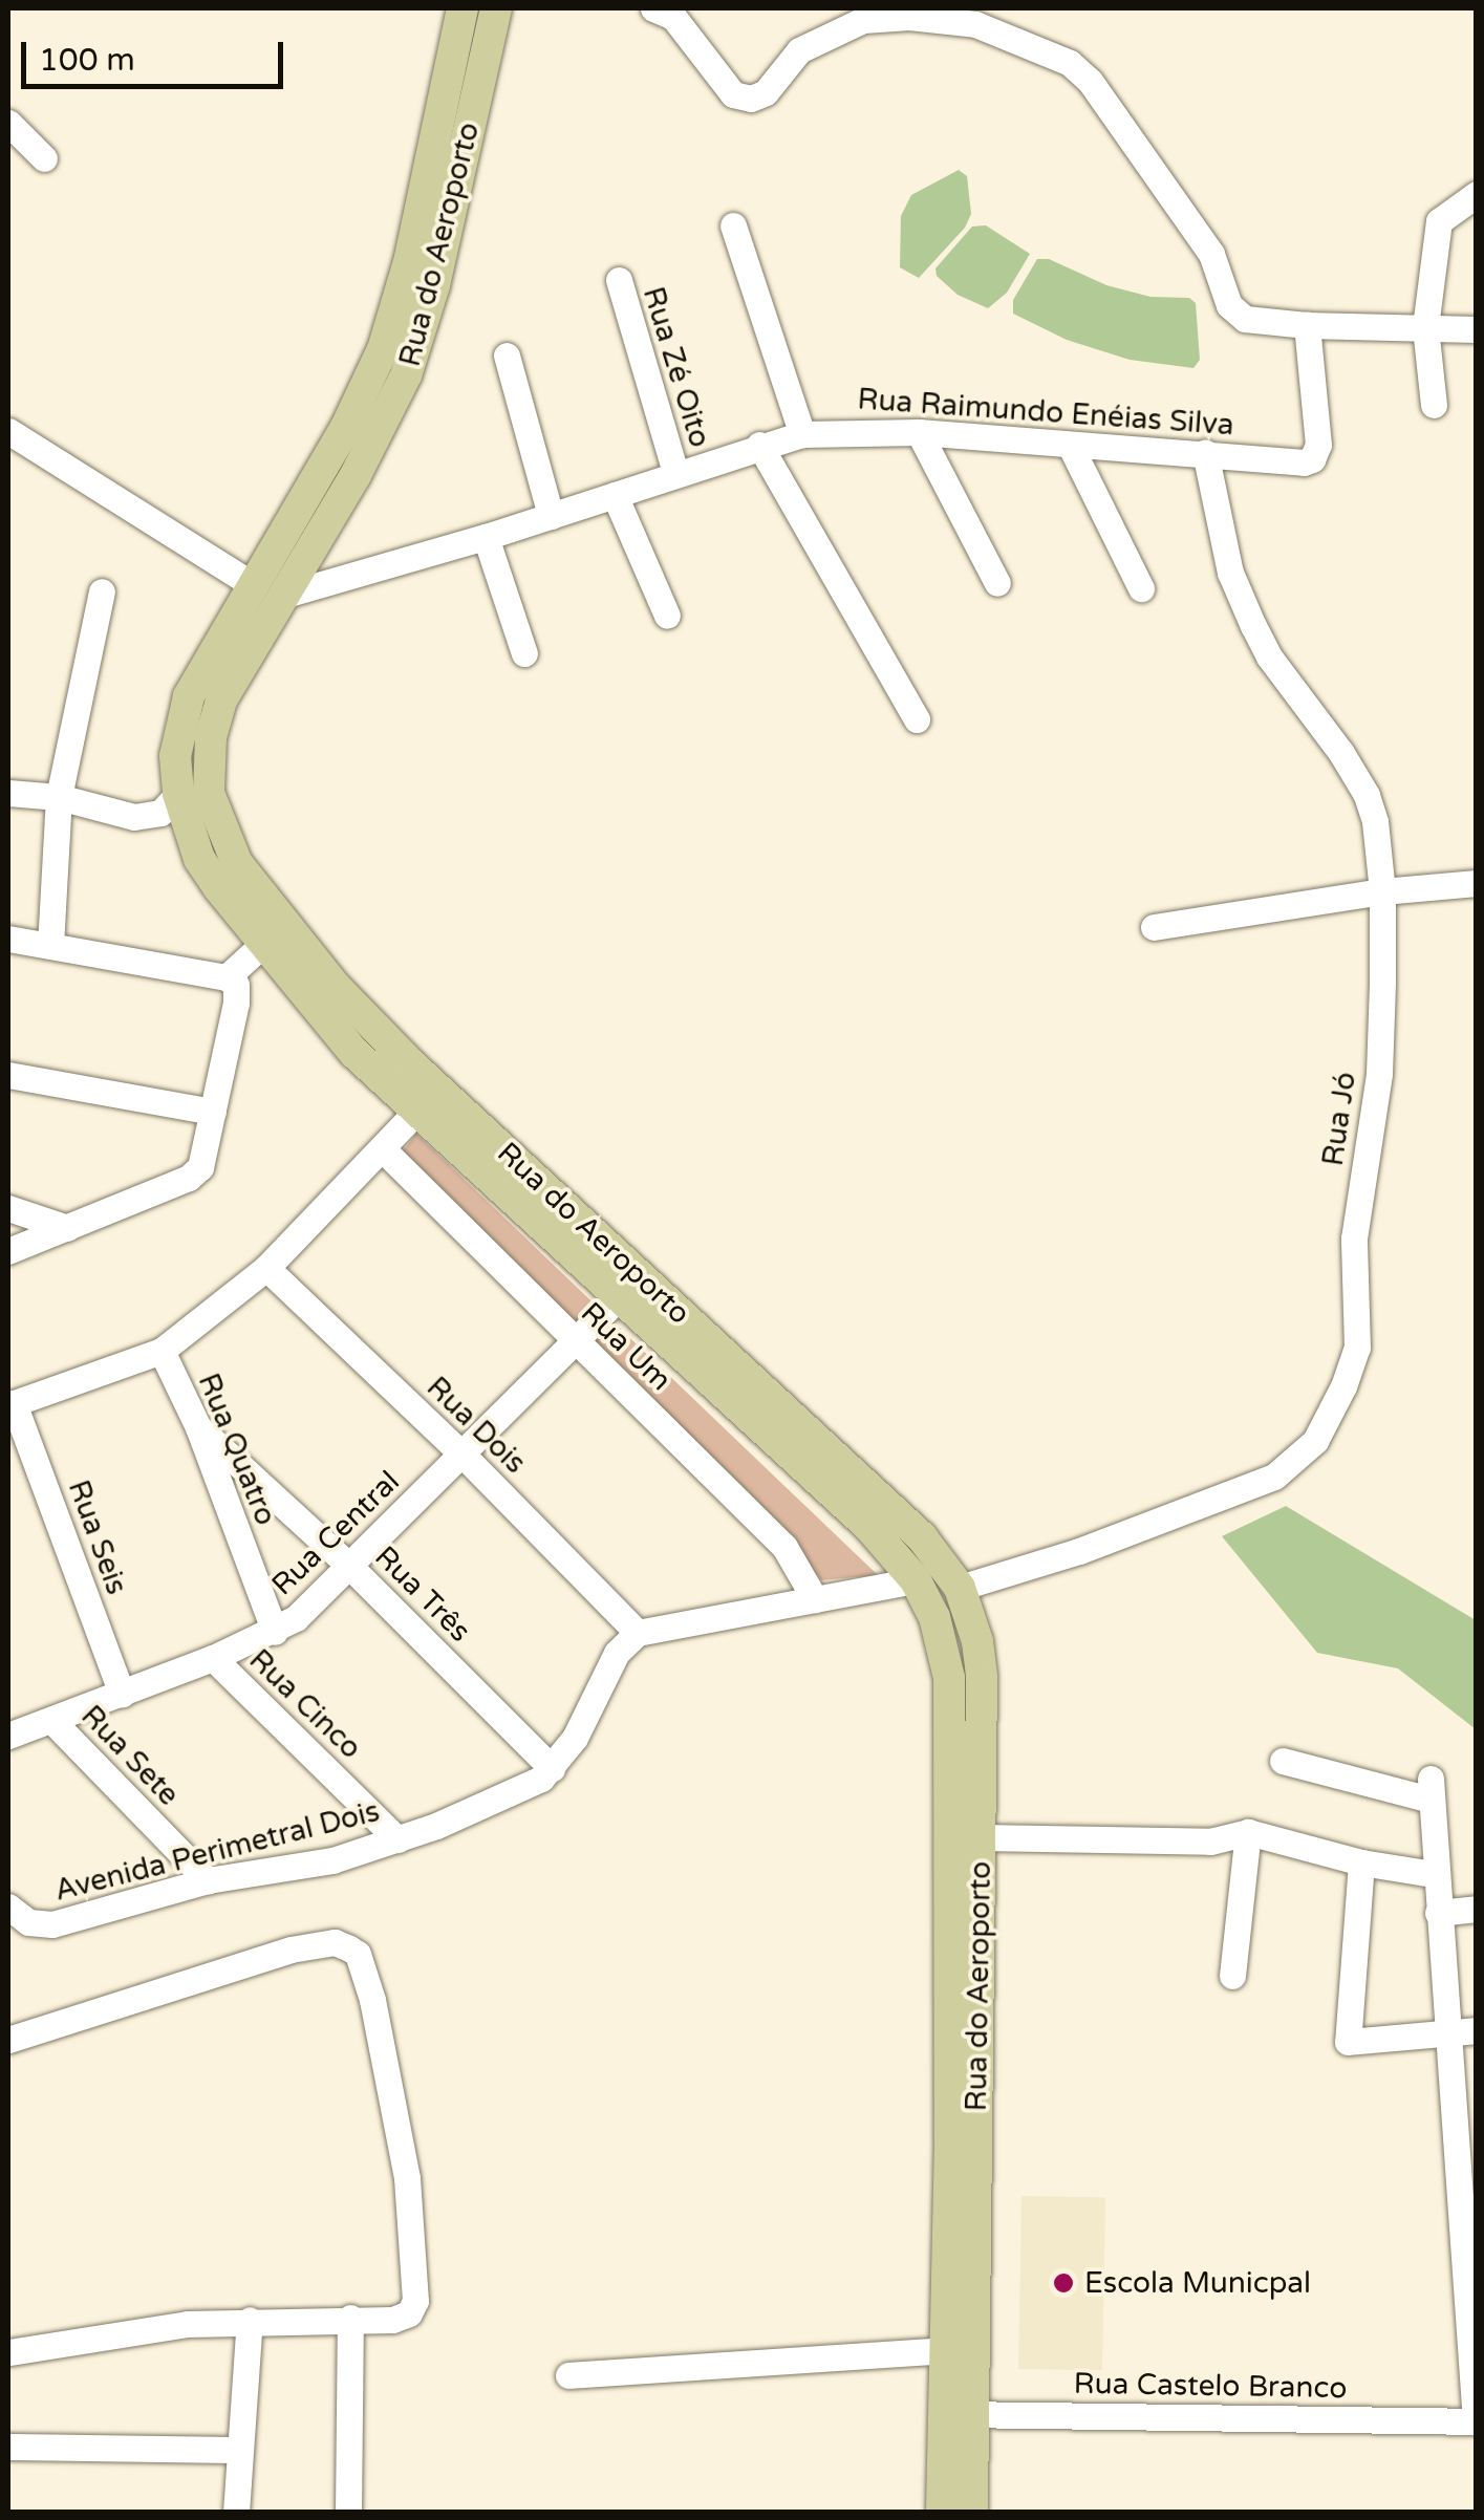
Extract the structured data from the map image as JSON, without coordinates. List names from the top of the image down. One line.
{"streets":{"main road":["Rua do Aeroporto"],"street":["Rua Zé Oito","Rua Raimundo Enéias Silva","Rua Jó","Rua Um","Rua Dois","Rua Quatro","Rua Central","Rua Seis","Rua Três","Rua Cinco","Rua Sete","Avenida Perimetral Dois","Rua Castelo Branco"]},"crossings":[["Rua do Aeroporto","Rua Raimundo Enéias Silva"],["Rua do Aeroporto","Rua Jó"],["Rua do Aeroporto","Rua Central"],["Rua do Aeroporto","Rua Castelo Branco"],["Rua Zé Oito","Rua Raimundo Enéias Silva"],["Rua Raimundo Enéias Silva","Rua Jó"],["Rua Um","Rua Central"],["Rua Dois","Rua Central"],["Rua Dois","Avenida Perimetral Dois"],["Rua Quatro","Rua Central"],["Rua Quatro","Rua Três"],["Rua Central","Rua Seis"],["Rua Central","Rua Três"],["Rua Central","Rua Cinco"],["Rua Central","Rua Sete"],["Rua Três","Avenida Perimetral Dois"],["Rua Cinco","Avenida Perimetral Dois"],["Rua Sete","Avenida Perimetral Dois"]],"places":["Escola Municpal"],"scale_bar":"100 m"}
